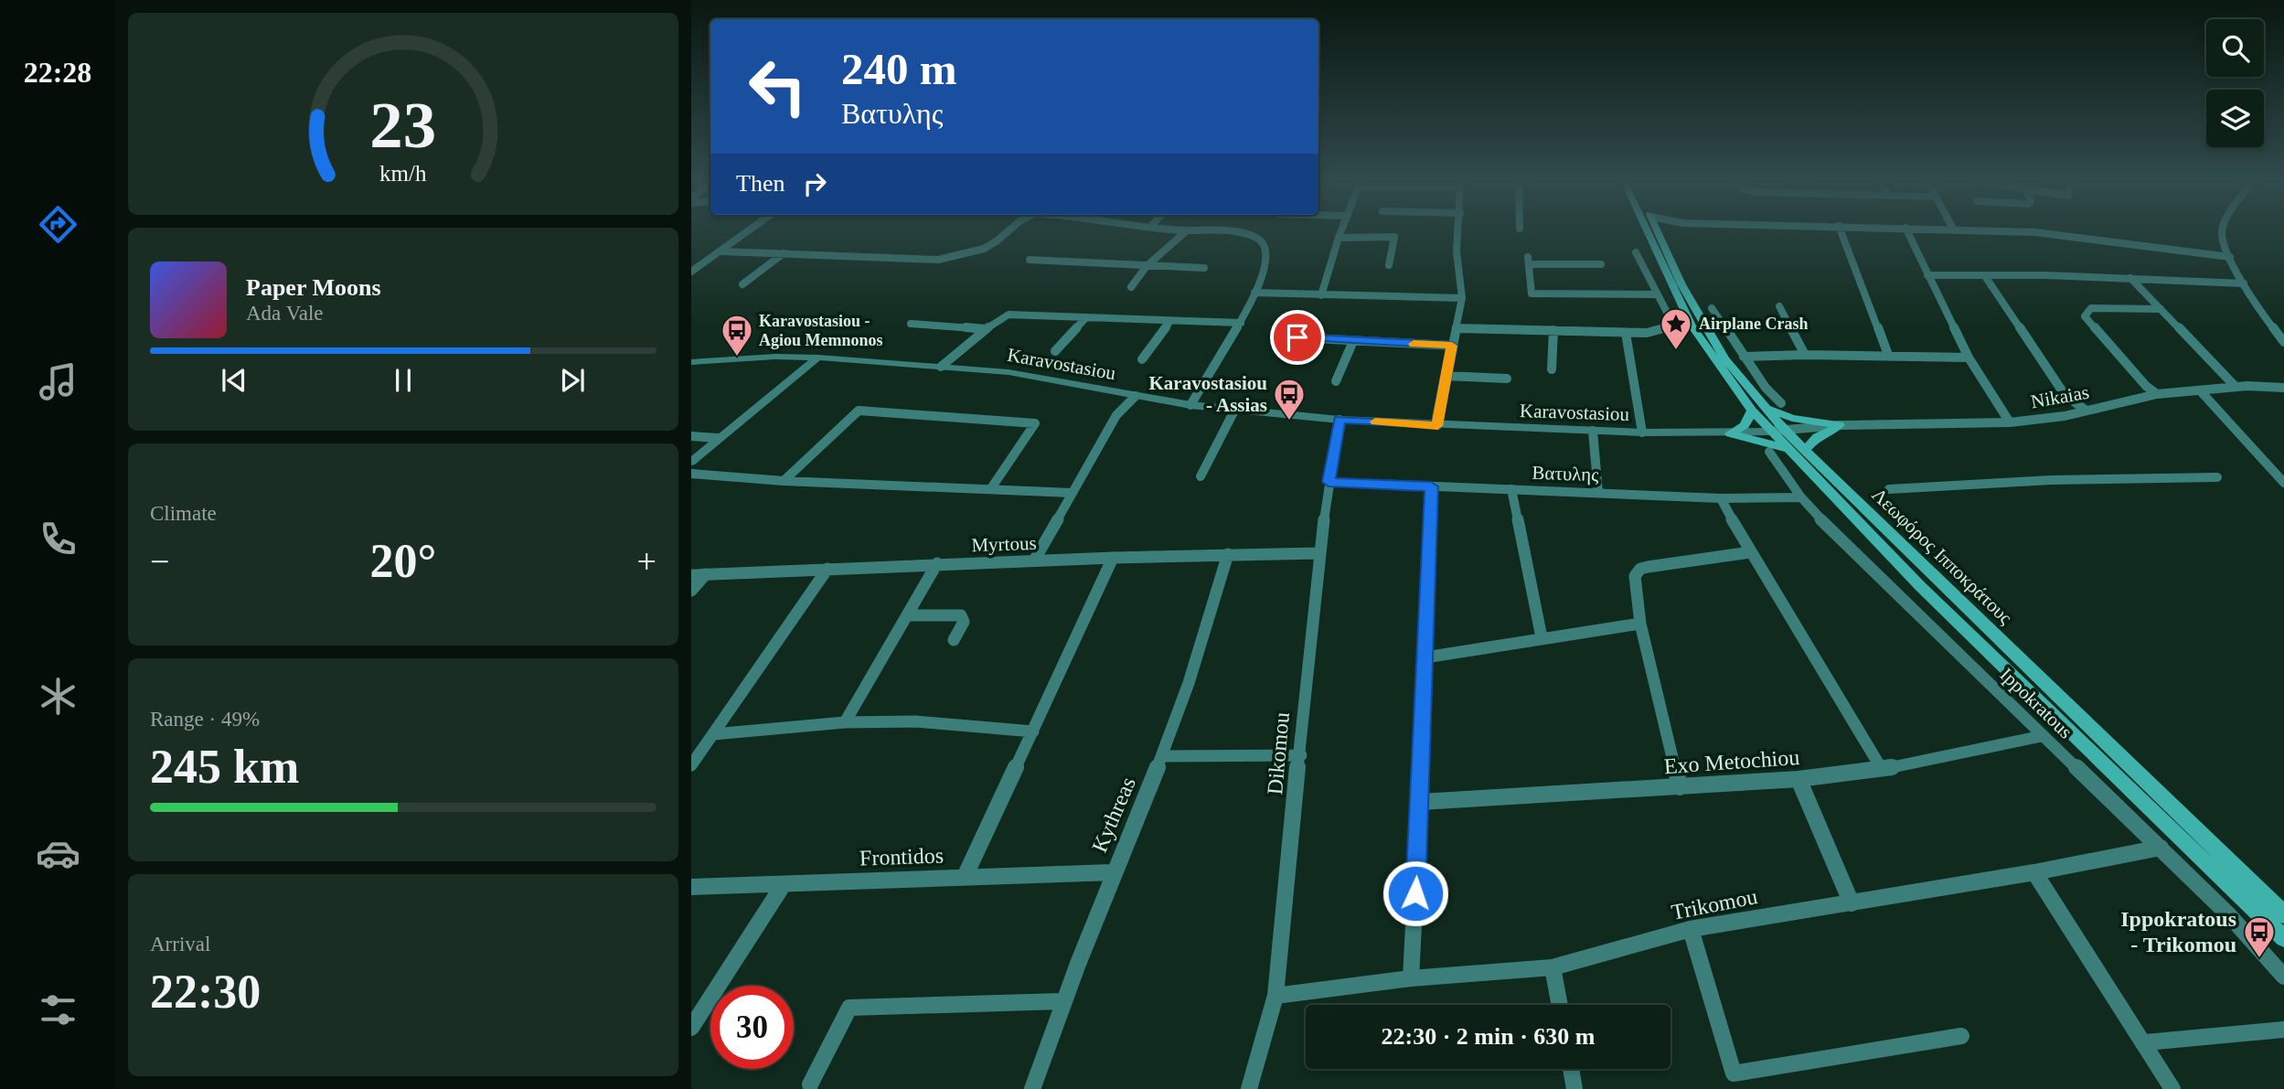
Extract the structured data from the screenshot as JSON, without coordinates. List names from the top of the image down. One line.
{"streets":{"main road":["Λεωφόρος Ιπποκράτους"],"street":["Karavostasiou","Nikaias","Βατυλης","Myrtous","Ippokratous","Dikomou","Exo Metochiou","Kythreas","Frontidos","Trikomou"]},"crossings":[["Karavostasiou","Nikaias"],["Karavostasiou","Λεωφόρος Ιπποκράτους"],["Karavostasiou","Dikomou"],["Nikaias","Λεωφόρος Ιπποκράτους"],["Βατυλης","Ippokratous"],["Βατυλης","Dikomou"],["Myrtous","Dikomou"],["Myrtous","Kythreas"],["Ippokratous","Exo Metochiou"],["Ippokratous","Trikomou"],["Dikomou","Trikomou"],["Kythreas","Frontidos"]],"places":{"place":["Airplane Crash"],"bus stop":["Karavostasiou - Agiou Memnonos","Karavostasiou - Assias","Ippokratous - Trikomou"]},"page":{"tabs":"22:28","turn":["240 m","Βατυλης"],"then":"Then","song":["Paper Moons","Ada Vale"],"tile":["Climate",["Range · 49%","245 km"],["Arrival","22:30"]],"heat":["−","20°","+"],"limit":"30","trip":"22:30 · 2 min · 630 m","gauge":["23","km/h"]}}
